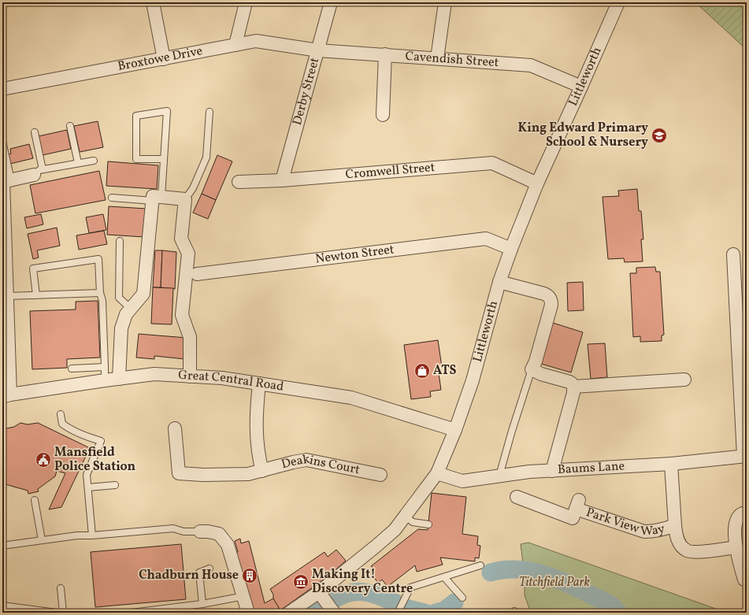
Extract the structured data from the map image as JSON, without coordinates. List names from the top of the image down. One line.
{"streets":{"street":["Broxtowe Drive","Cavendish Street","Littleworth","Derby Street","Cromwell Street","Newton Street","Great Central Road","Baums Lane","Deakins Court","Park View Way"]},"crossings":[["Broxtowe Drive","Cavendish Street"],["Broxtowe Drive","Derby Street"],["Cavendish Street","Littleworth"],["Cavendish Street","Derby Street"],["Littleworth","Cromwell Street"],["Littleworth","Newton Street"],["Littleworth","Great Central Road"],["Littleworth","Baums Lane"],["Derby Street","Cromwell Street"],["Great Central Road","Deakins Court"],["Baums Lane","Park View Way"]],"parks":["Titchfield Park"],"places":{"school or university":["King Edward Primary School & Nursery"],"shop":["ATS"],"public building":["Mansfield Police Station"],"building":["Chadburn House"],"museum":["Making It! Discovery Centre"]}}
